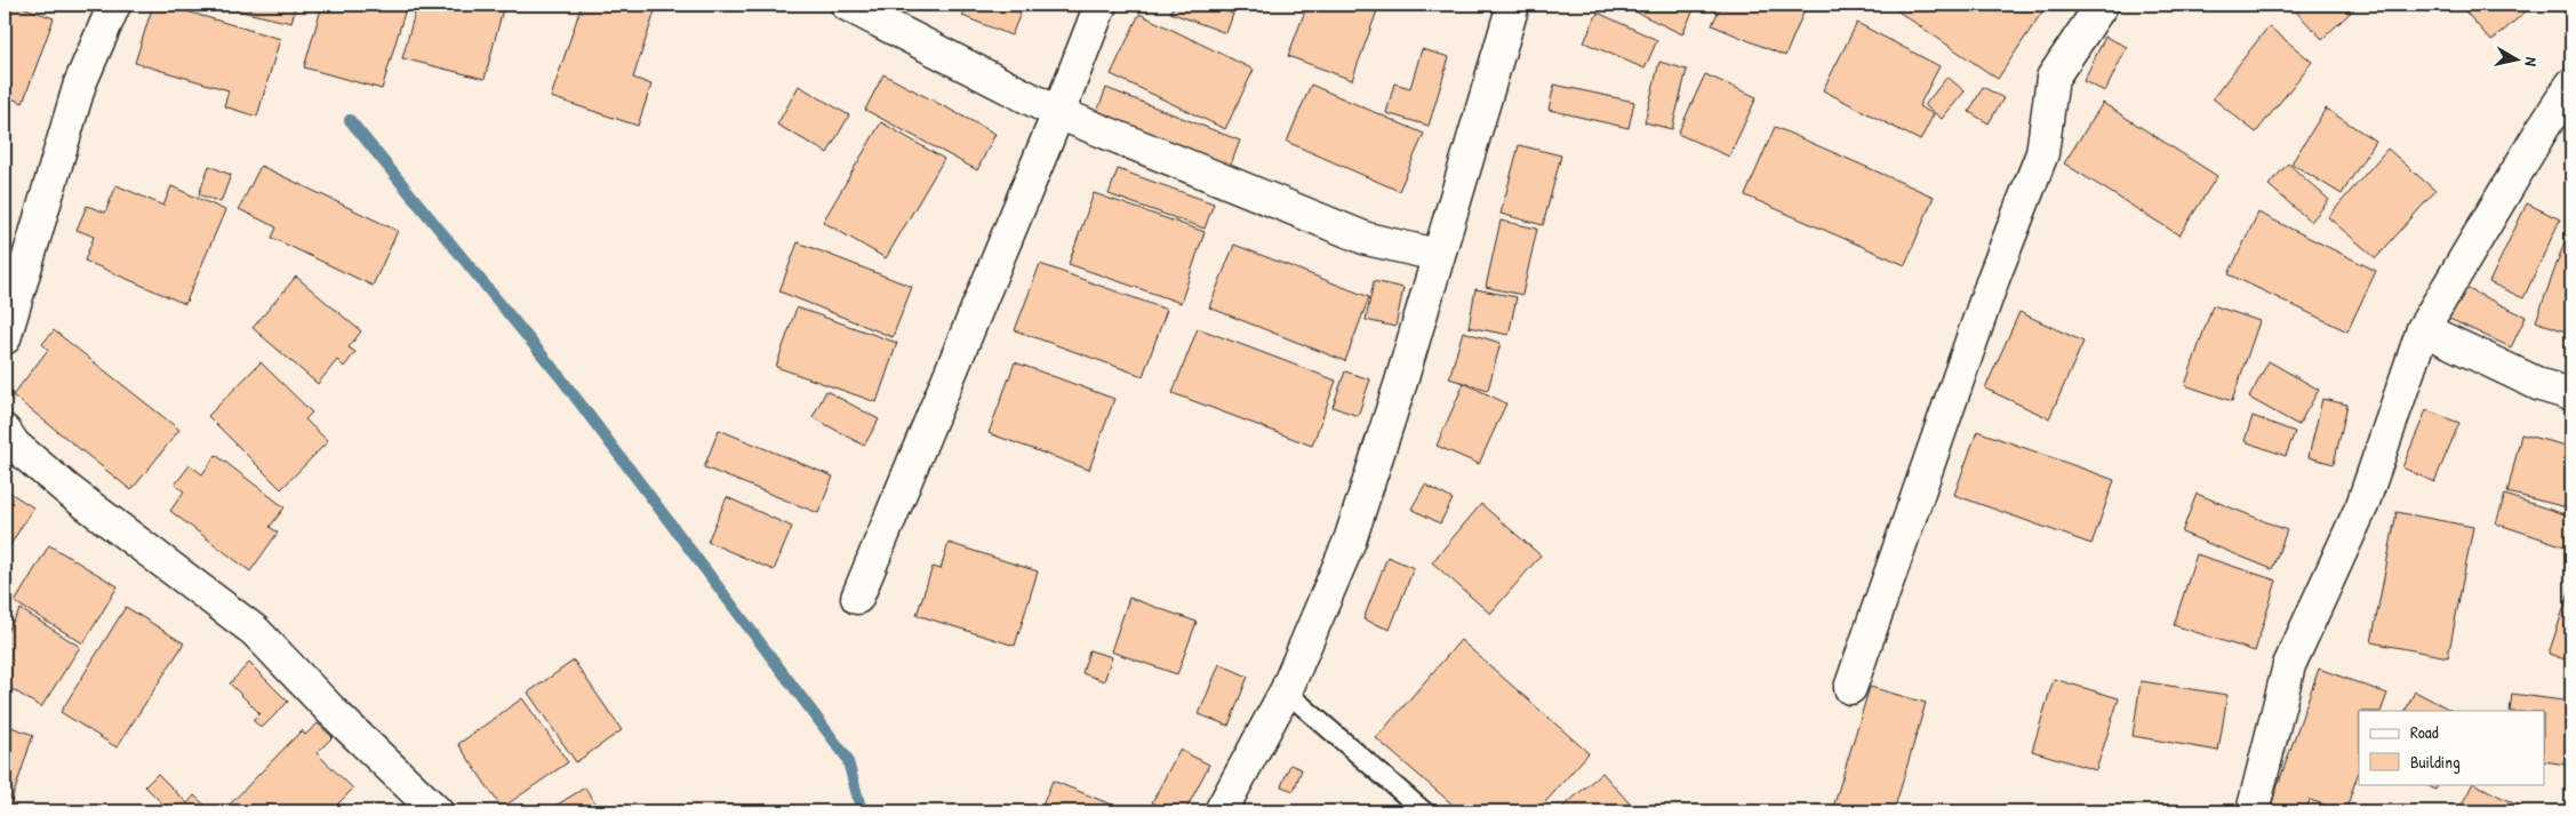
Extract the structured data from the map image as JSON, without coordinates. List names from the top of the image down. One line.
{"legend":["Road","Building"],"north":"right"}
